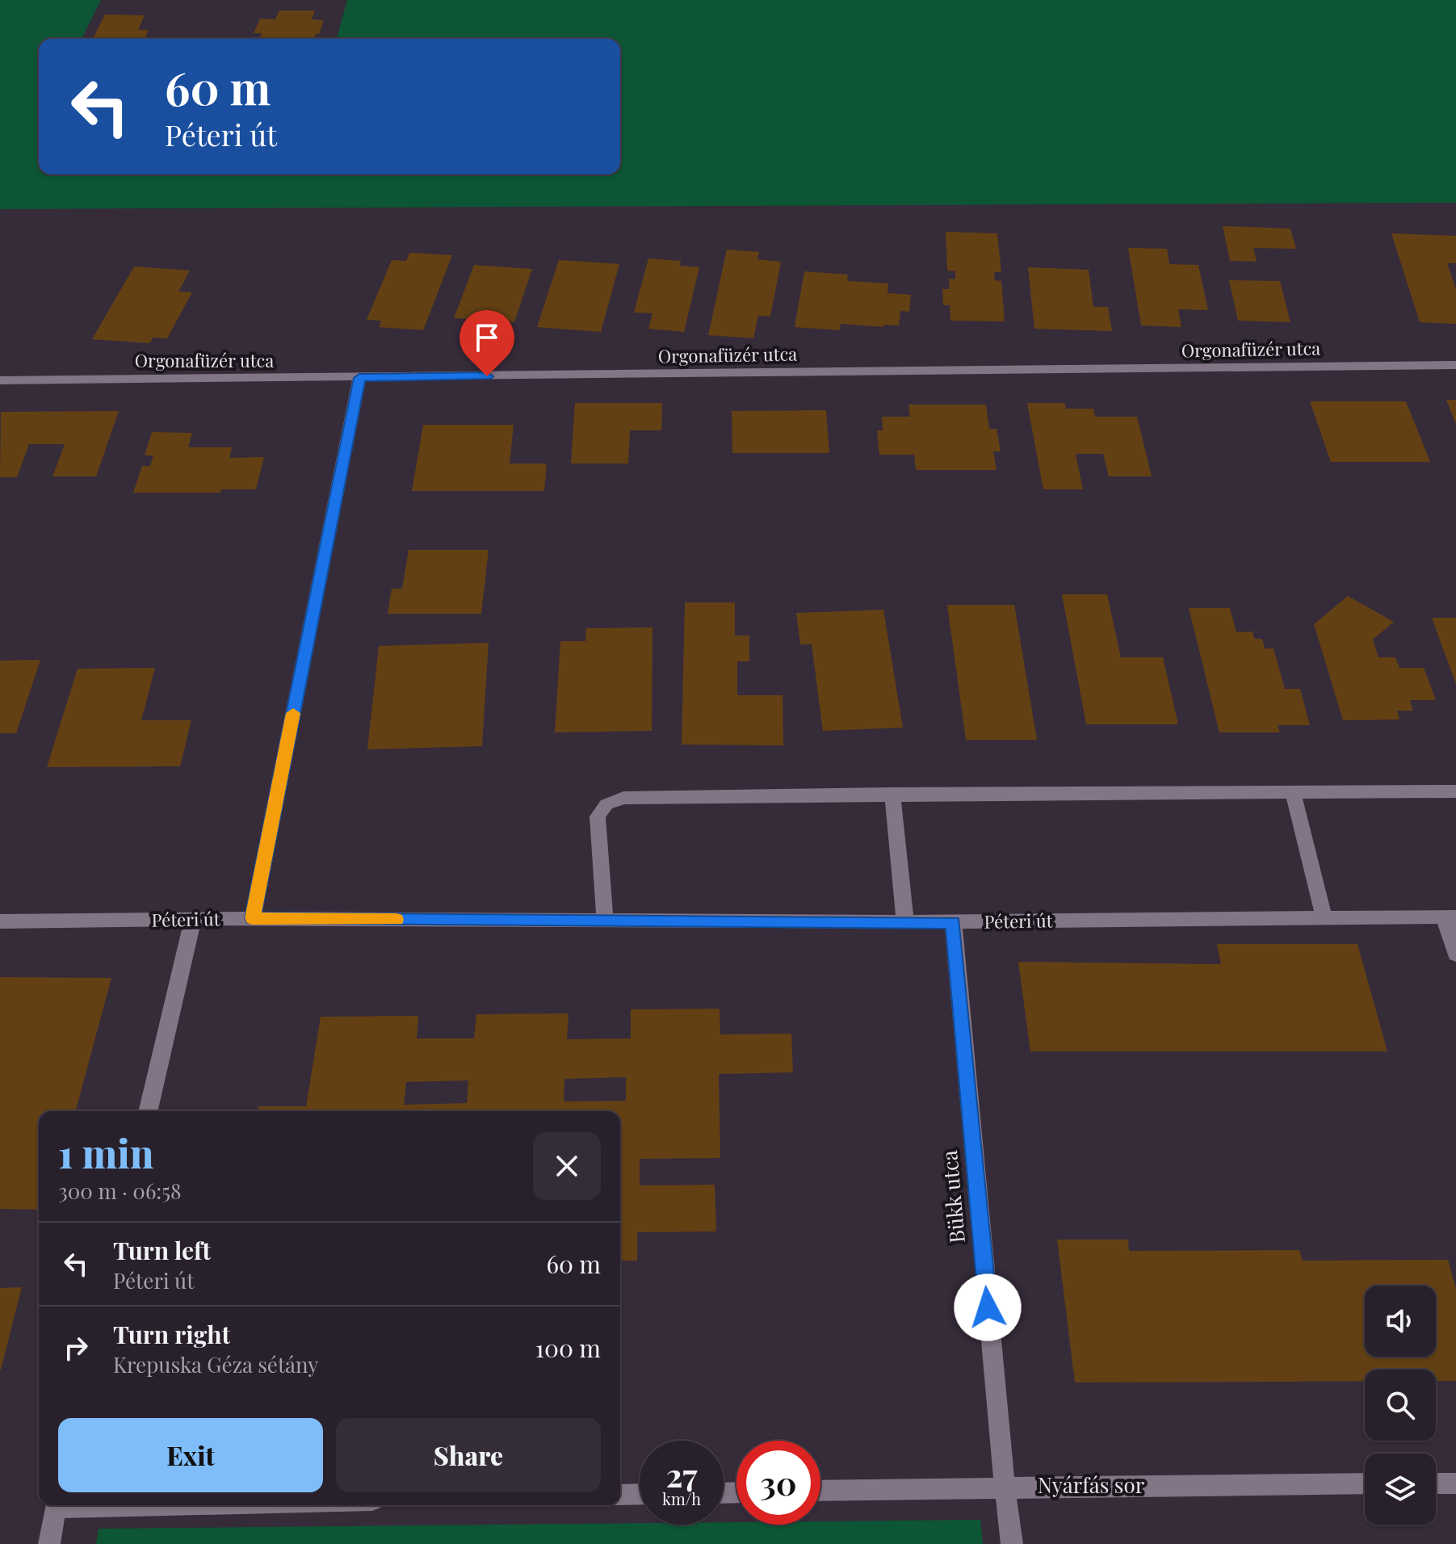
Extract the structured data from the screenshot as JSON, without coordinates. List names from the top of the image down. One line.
{"streets":{"street":["Orgonafüzér utca","Péteri út","Bükk utca","Nyárfás sor"]},"crossings":[["Péteri út","Bükk utca"],["Bükk utca","Nyárfás sor"]],"page":{"turn":["60 m","Péteri út"],"heading":["1 min","300 m · 06:58"],"list":[{"name":"Turn left","note":"Péteri út","value":"60 m"},{"name":"Turn right","note":"Krepuska Géza sétány","value":"100 m"}],"buttons":["Exit","Share"],"speed":"27 km/h","limit":"30"}}
